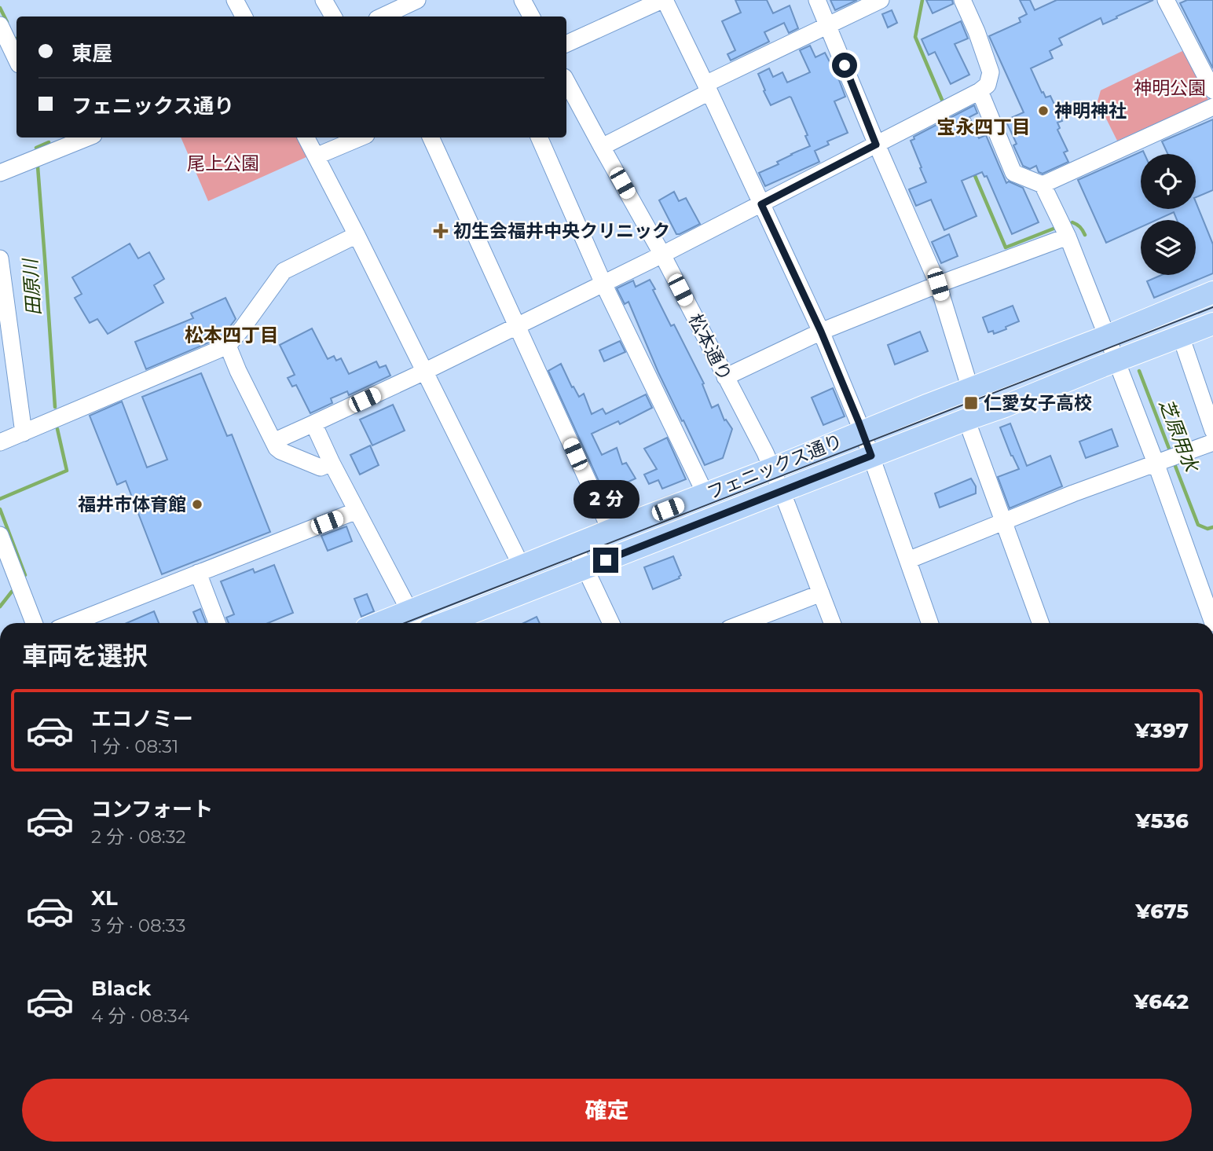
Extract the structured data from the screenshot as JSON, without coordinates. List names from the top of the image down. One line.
{"streets":{"main road":["フェニックス通り"],"street":["松本通り"]},"crossings":[["松本通り","フェニックス通り"]],"districts":["宝永四丁目","松本四丁目"],"water":["田原川","芝原用水"],"parks":["神明公園","尾上公園"],"places":{"other":["神明神社","福井市体育館"],"health":["初生会福井中央クリニック"],"transit":["仁愛女子高校"]},"page":{"banner":["東屋","フェニックス通り"],"bubble":"2 分","heading":"車両を選択","list":[{"name":"エコノミー","note":"1 分 · 08:31","value":"¥397"},{"name":"コンフォート","note":"2 分 · 08:32","value":"¥536"},{"name":"XL","note":"3 分 · 08:33","value":"¥675"},{"name":"Black","note":"4 分 · 08:34","value":"¥642"}],"buttons":"確定"}}
